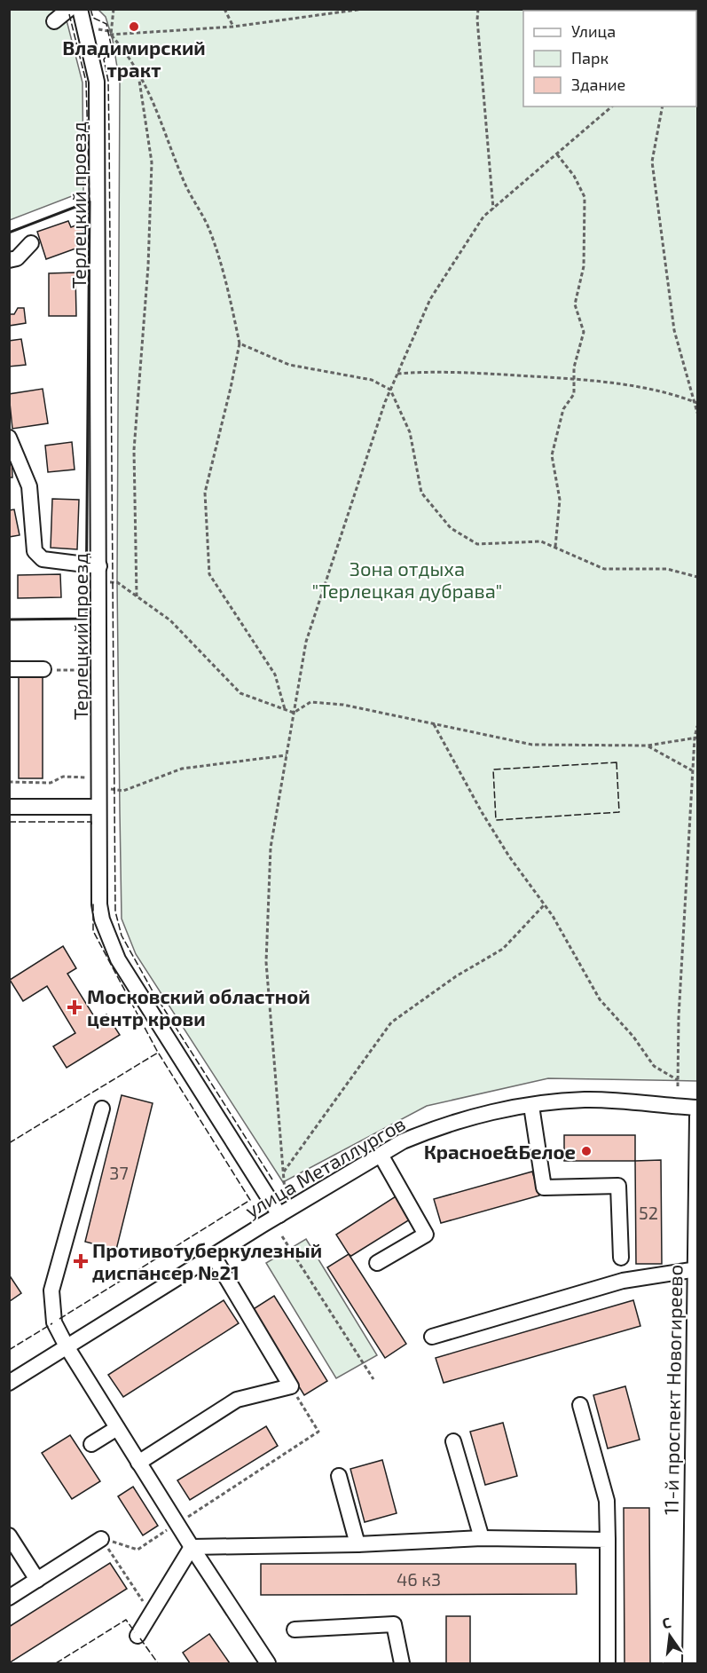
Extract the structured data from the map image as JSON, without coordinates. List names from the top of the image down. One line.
{"streets":{"street":["Терлецкий проезд","улица Металлургов","11-й проспект Новогиреево"]},"crossings":[["Терлецкий проезд","улица Металлургов"]],"parks":["Зона отдыха \"Терлецкая дубрава\""],"places":{"other":["Владимирский тракт","Красное&Белое"],"health":["Московский областной центр крови","Противотуберкулезный диспансер №21"]},"house_numbers":["37","52","46 к3"],"legend":["Улица","Парк","Здание"],"north":"top"}
